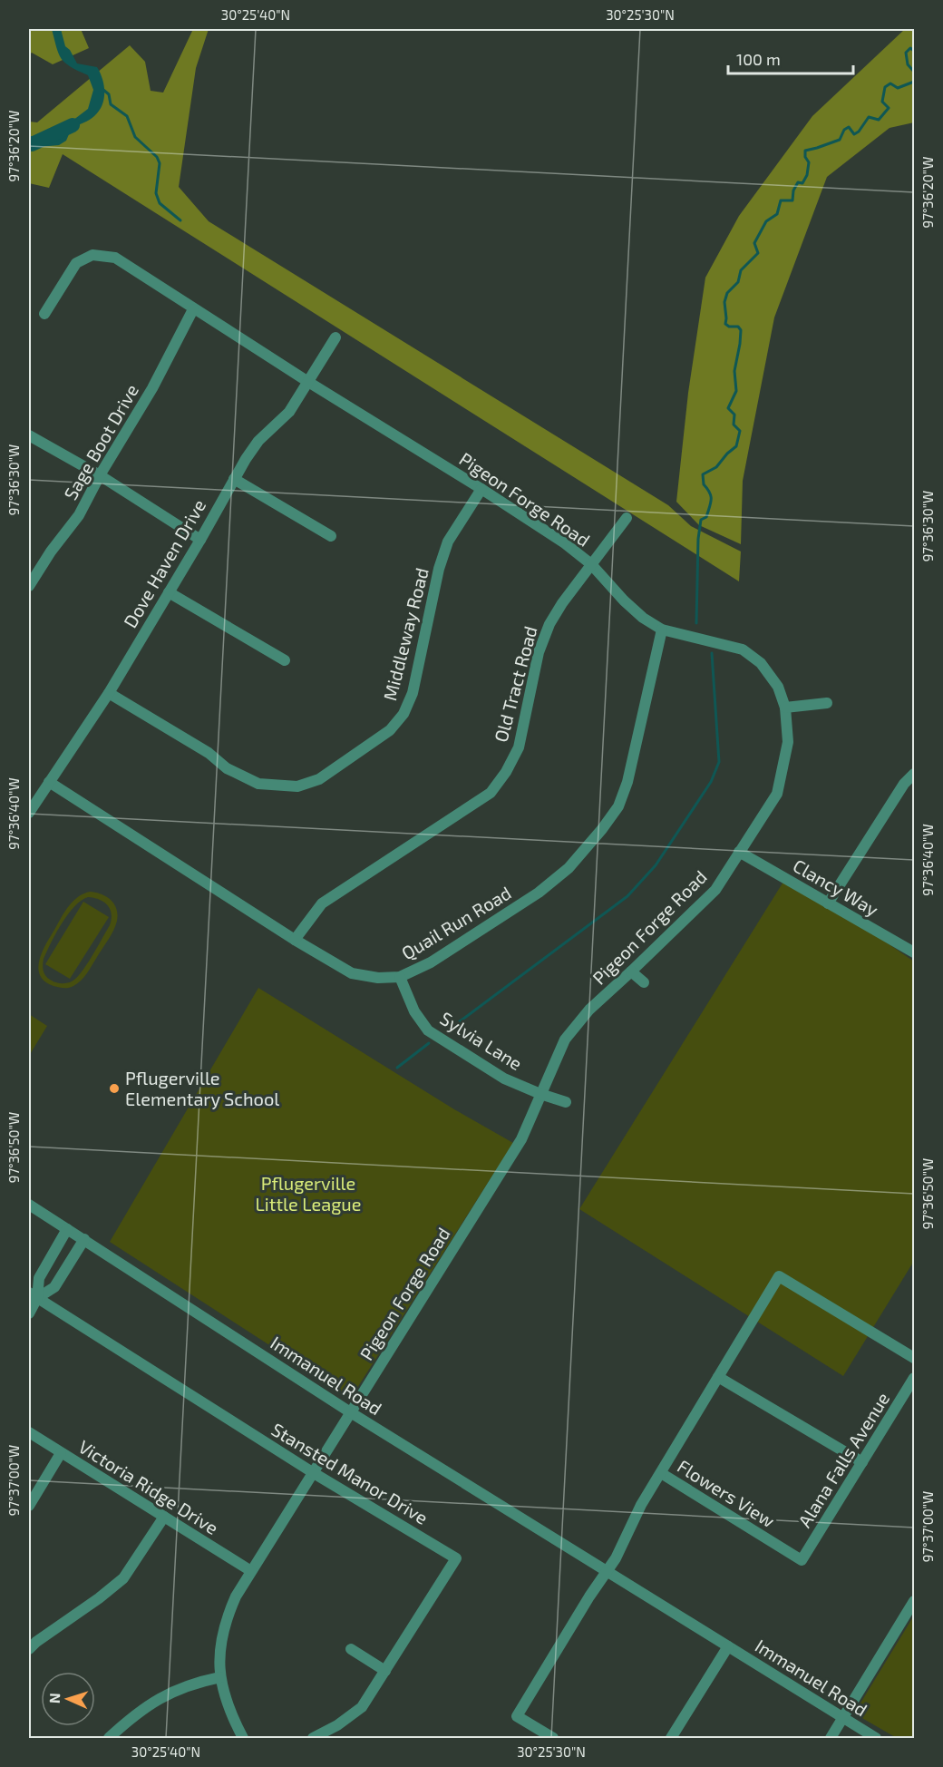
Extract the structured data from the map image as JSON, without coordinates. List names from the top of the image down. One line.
{"streets":{"street":["Sage Boot Drive","Pigeon Forge Road","Dove Haven Drive","Middleway Road","Old Tract Road","Clancy Way","Quail Run Road","Sylvia Lane","Immanuel Road","Alana Falls Avenue","Stansted Manor Drive","Victoria Ridge Drive","Flowers View"]},"crossings":[["Sage Boot Drive","Pigeon Forge Road"],["Pigeon Forge Road","Dove Haven Drive"],["Pigeon Forge Road","Middleway Road"],["Pigeon Forge Road","Old Tract Road"],["Pigeon Forge Road","Clancy Way"],["Pigeon Forge Road","Quail Run Road"],["Pigeon Forge Road","Sylvia Lane"],["Pigeon Forge Road","Immanuel Road"],["Pigeon Forge Road","Stansted Manor Drive"],["Pigeon Forge Road","Victoria Ridge Drive"],["Dove Haven Drive","Middleway Road"],["Dove Haven Drive","Quail Run Road"],["Old Tract Road","Quail Run Road"],["Quail Run Road","Sylvia Lane"],["Alana Falls Avenue","Flowers View"]],"parks":["Pflugerville Little League"],"places":["Pflugerville Elementary School"],"scale_bar":"100 m","north":"left","coordinates":["30°25'40\"N","30°25'30\"N","97°36'20\"W","97°36'30\"W","97°36'40\"W","97°36'50\"W","97°37'00\"W"]}
